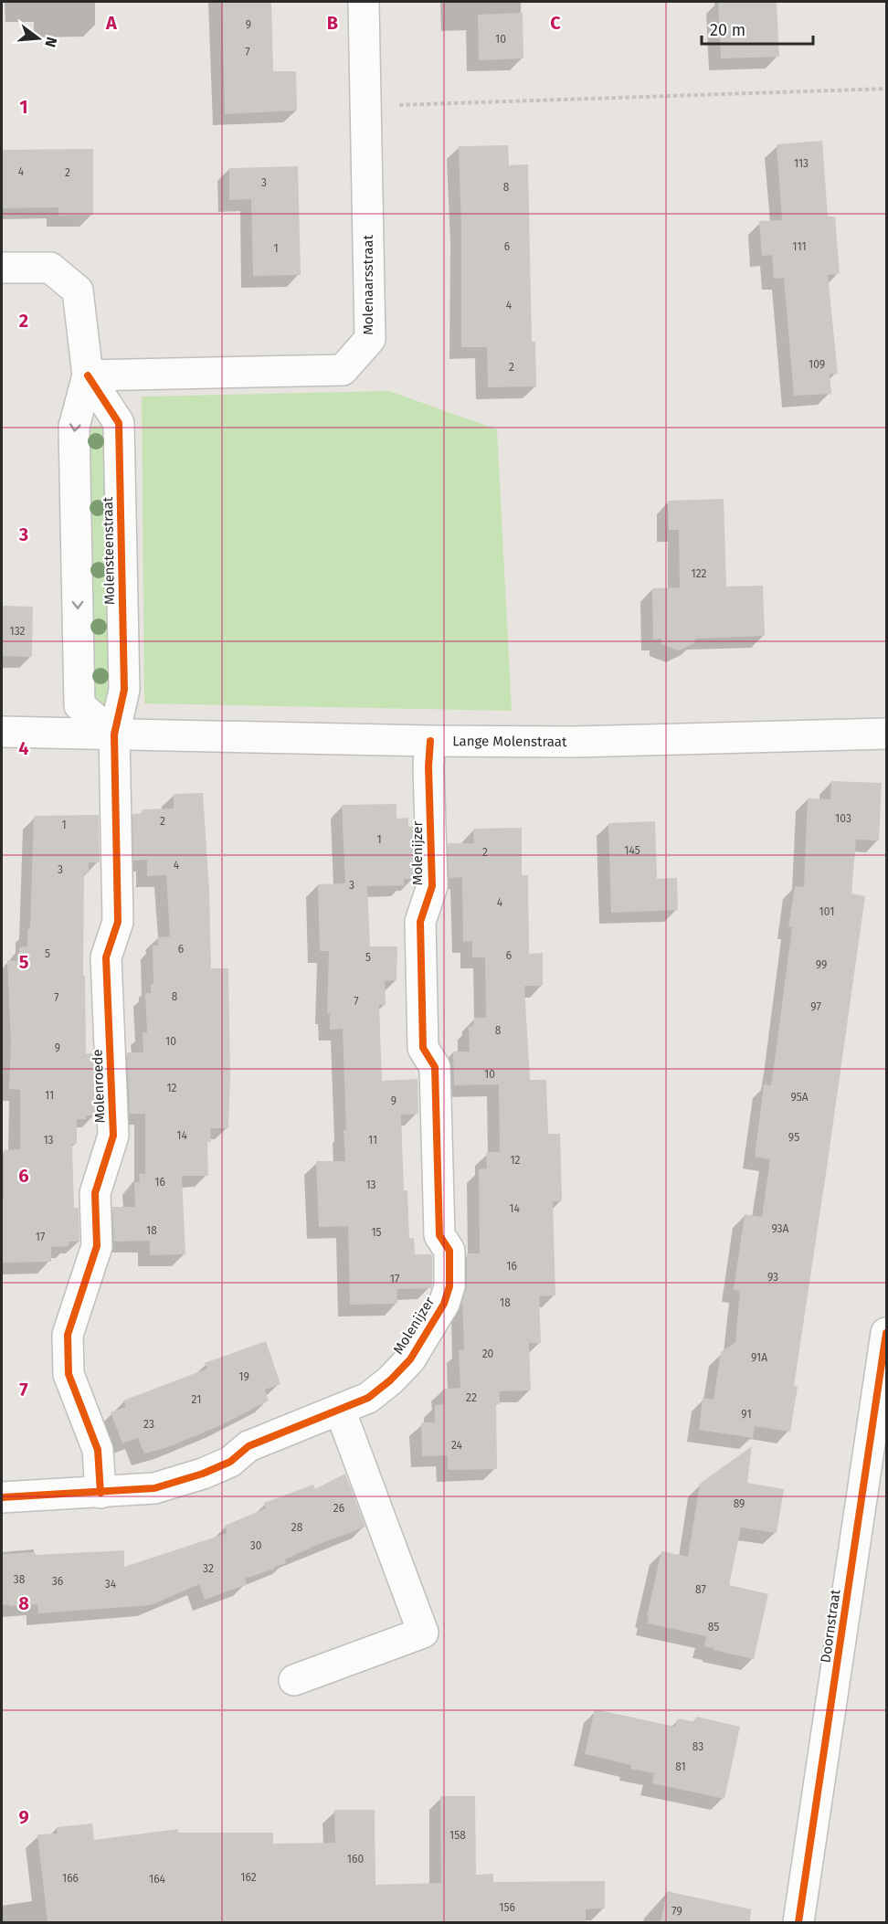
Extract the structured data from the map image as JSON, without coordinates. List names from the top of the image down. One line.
{"streets":{"street":["Molenaarsstraat","Molensteenstraat","Lange Molenstraat","Molenijzer","Molenroede","Doornstraat"]},"crossings":[["Molenaarsstraat","Molensteenstraat"],["Molensteenstraat","Lange Molenstraat"],["Molensteenstraat","Molenroede"],["Lange Molenstraat","Molenijzer"],["Lange Molenstraat","Molenroede"],["Molenijzer","Molenroede"]],"house_numbers":["9","10","7","113","4","2","3","8","6","111","1","4","109","2","122","132","103","2","1","1","145","2","4","3","3","4","101","6","5","6","5","99","8","7","7","97","8","10","9","10","12","11","95A","9","14","95","13","11","12","16","13","14","93A","18","15","17","16","93","17","18","20","91A","19","22","21","91","23","24","89","26","28","30","32","38","36","34","87","85","83","81","158","160","162","166","164","156","79"],"scale_bar":"20 m","north":"right","grid":{"columns":["A","B","C"],"rows":["1","2","3","4","5","6","7","8","9"]}}
